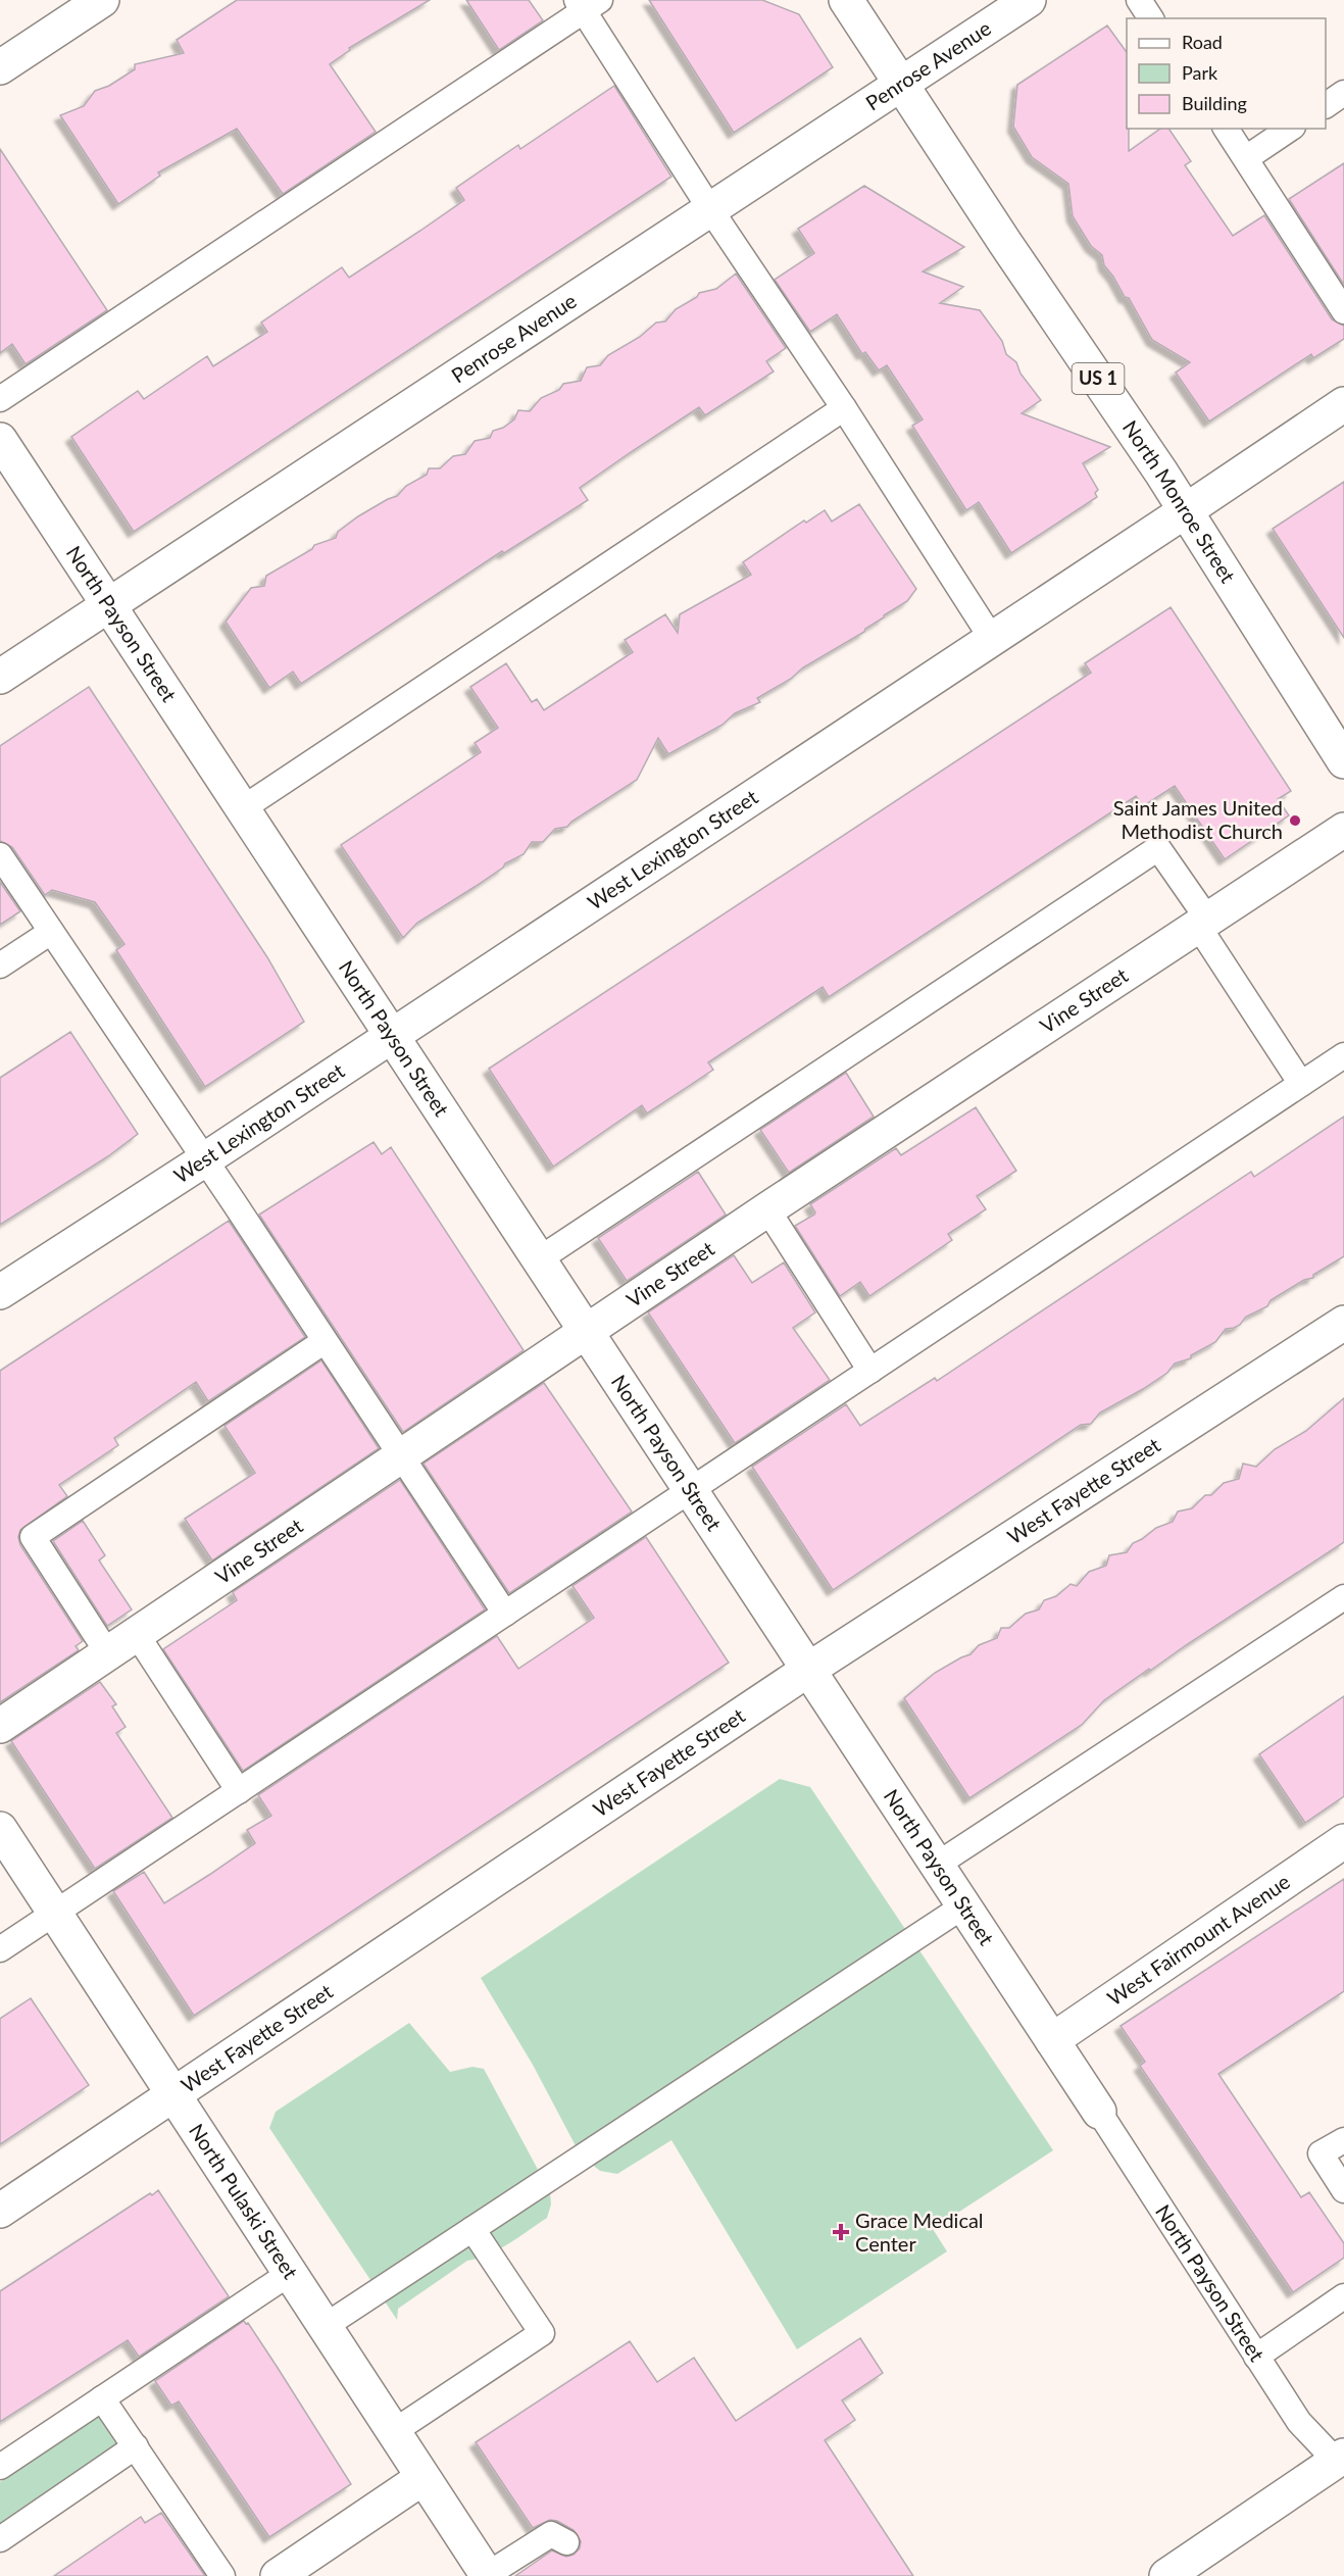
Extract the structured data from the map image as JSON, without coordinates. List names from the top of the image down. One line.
{"streets":{"street":["Penrose Avenue","US 1","North Monroe Street","North Payson Street","West Lexington Street","Vine Street","West Fayette Street","West Fairmount Avenue","North Pulaski Street"]},"crossings":[["Penrose Avenue","North Monroe Street"],["Penrose Avenue","North Payson Street"],["North Monroe Street","West Lexington Street"],["North Payson Street","West Lexington Street"],["North Payson Street","Vine Street"],["North Payson Street","West Fayette Street"],["North Payson Street","West Fairmount Avenue"],["West Fayette Street","North Pulaski Street"]],"places":{"other":["Saint James United Methodist Church"],"health":["Grace Medical Center"]},"legend":["Road","Park","Building"]}
